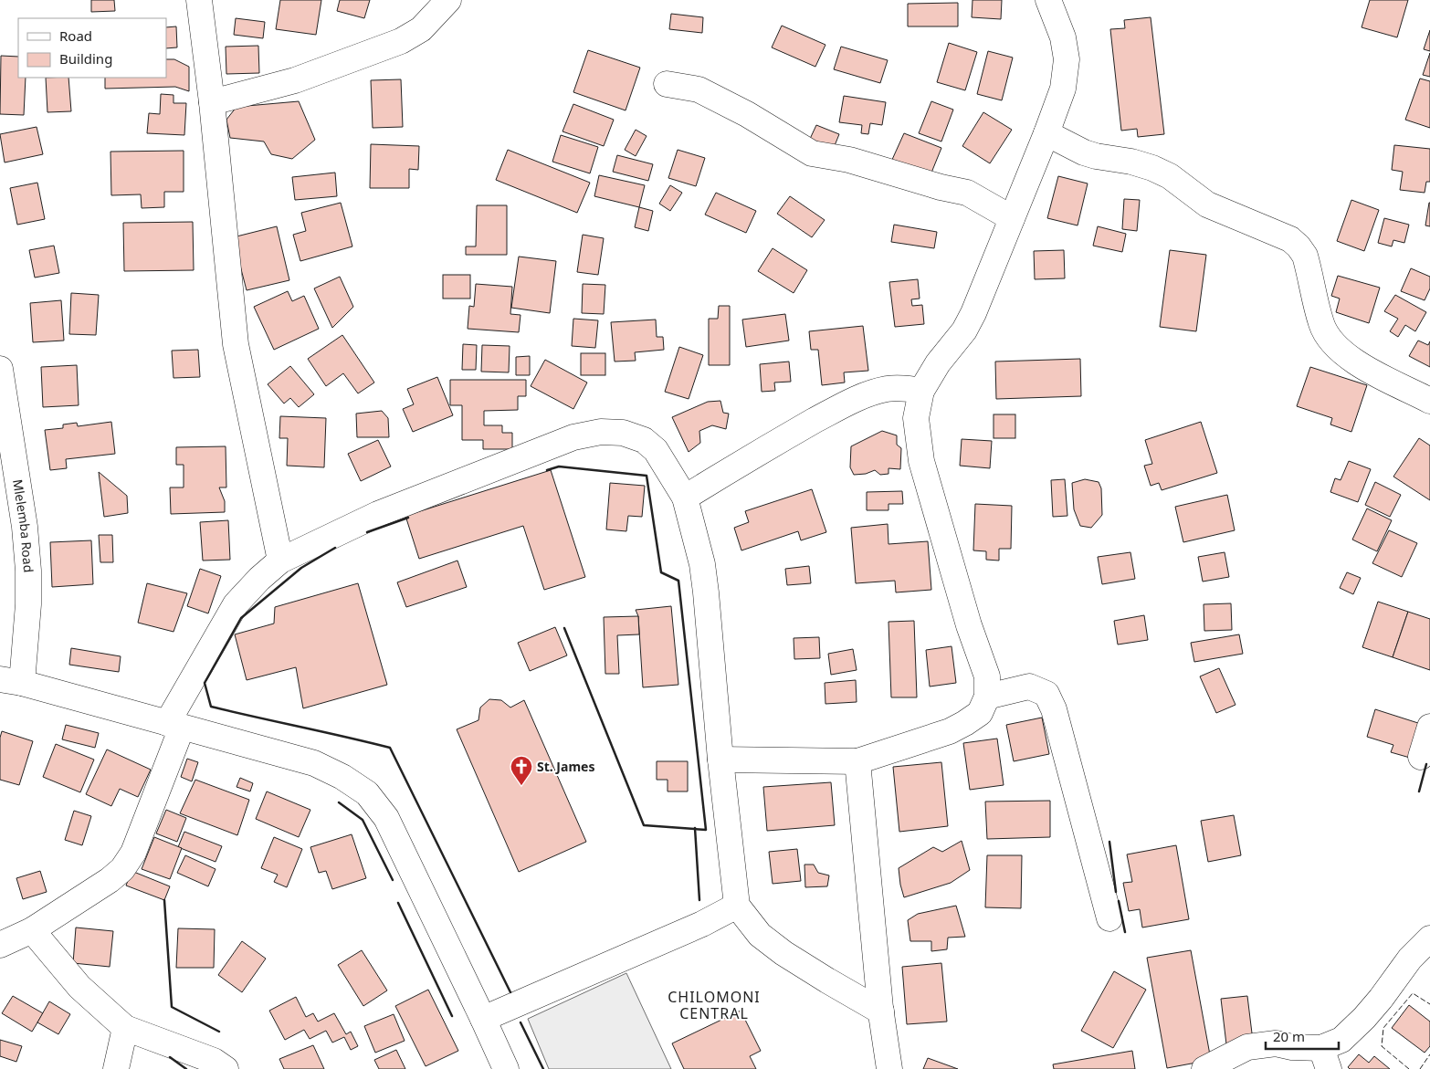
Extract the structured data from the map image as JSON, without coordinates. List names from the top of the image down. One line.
{"streets":{"street":["Mlelemba Road"]},"districts":["CHILOMONI CENTRAL"],"places":{"church":["St. James"]},"legend":["Road","Building"],"scale_bar":"20 m"}
